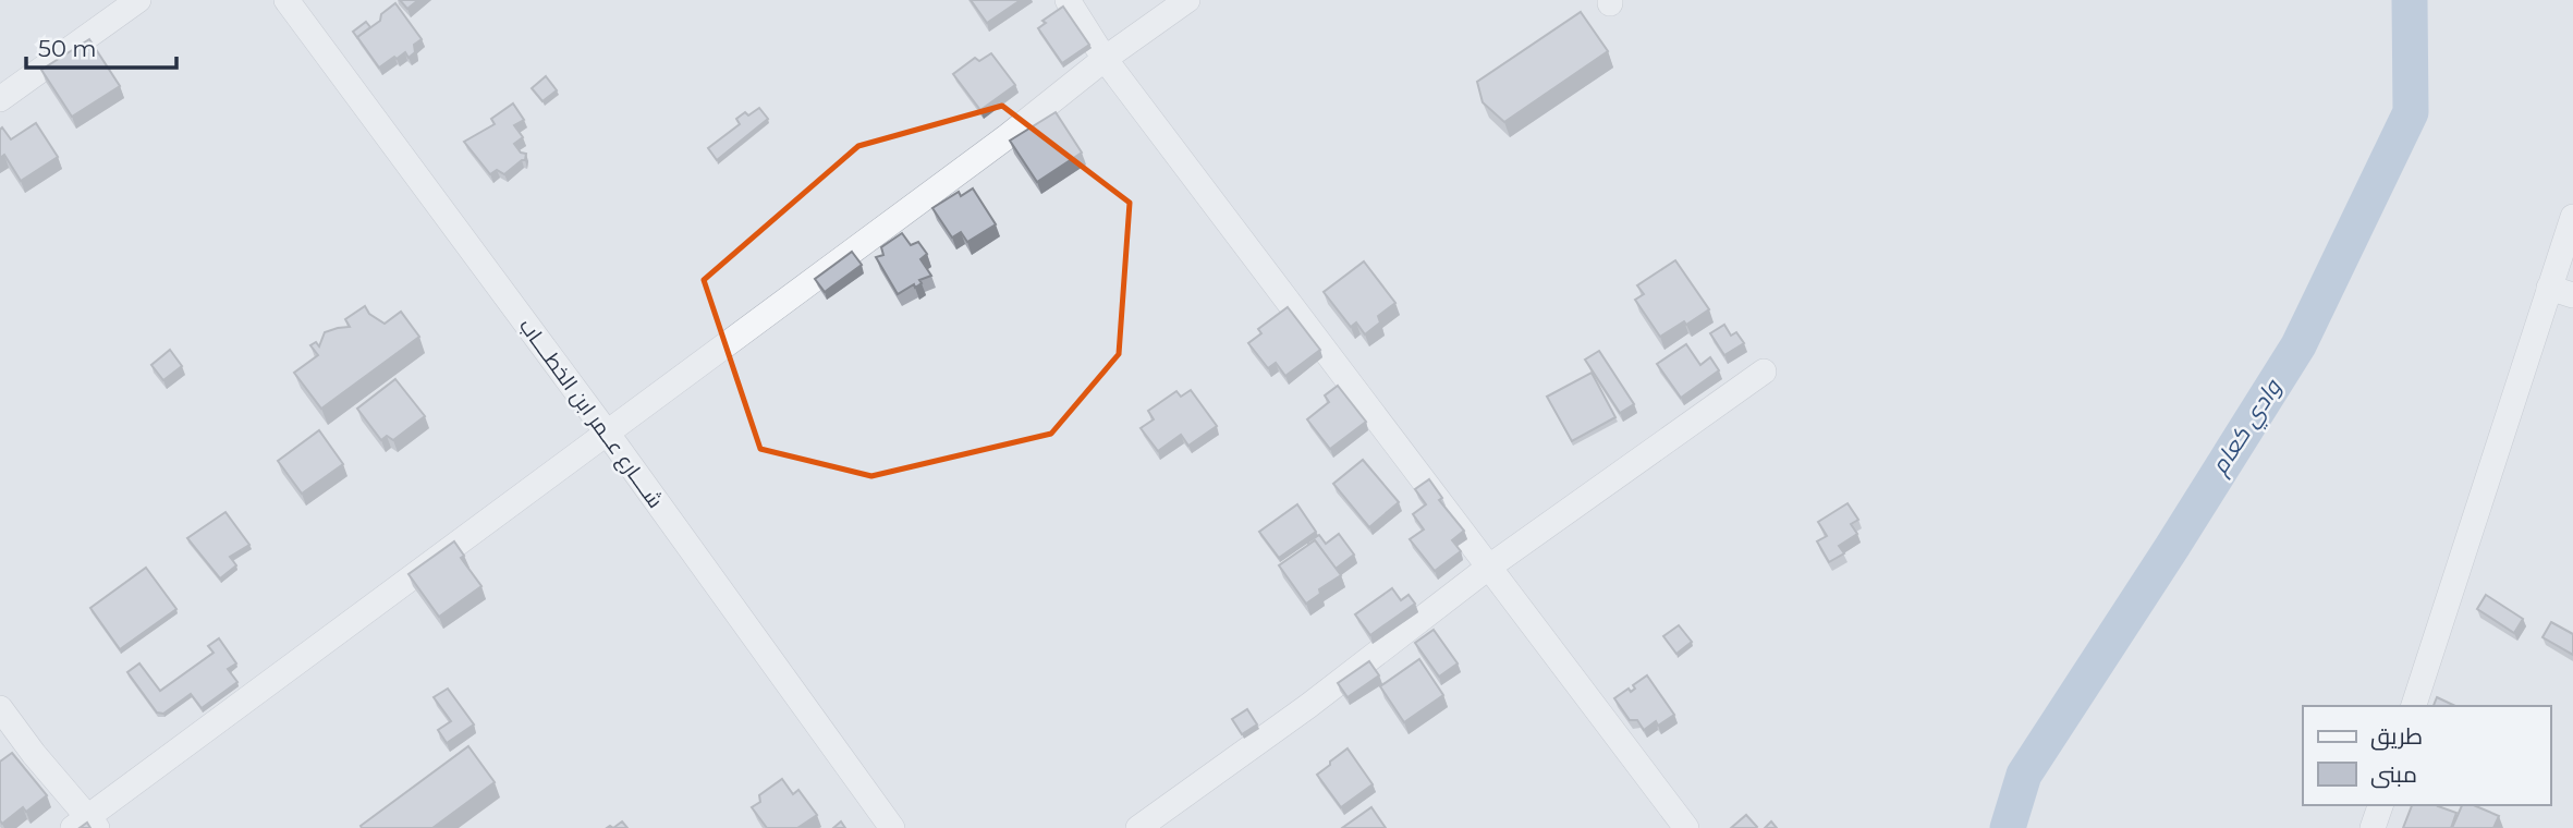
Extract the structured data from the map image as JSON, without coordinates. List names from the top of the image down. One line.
{"streets":{"street":["شــــارع عــمر ابن الخطــــاب"]},"water":["وادي كعام"],"legend":["طريق","مبنى"],"scale_bar":"50 m"}
